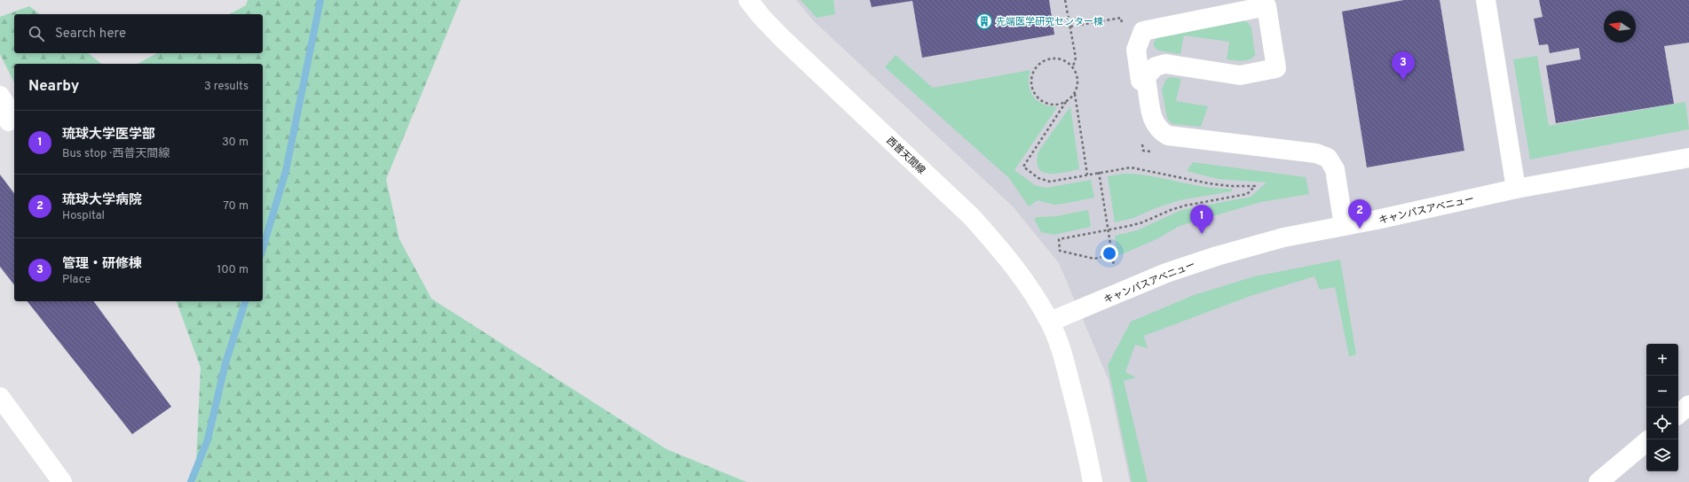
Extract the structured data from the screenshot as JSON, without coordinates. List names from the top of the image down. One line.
{"streets":{"street":["西普天間線","キャンパスアベニュー"]},"crossings":[["西普天間線","キャンパスアベニュー"]],"places":{"building":["先端医学研究センター棟"]},"north":"left","page":{"search":"Search here","pins":["3","2","1"],"heading":["Nearby","3 results"],"list":[{"mark":"1","name":"琉球大学医学部","note":"Bus stop · 西普天間線","value":"30 m"},{"mark":"2","name":"琉球大学病院","note":"Hospital","value":"70 m"},{"mark":"3","name":"管理・研修棟","note":"Place","value":"100 m"}],"map_buttons":["+","−"]}}
